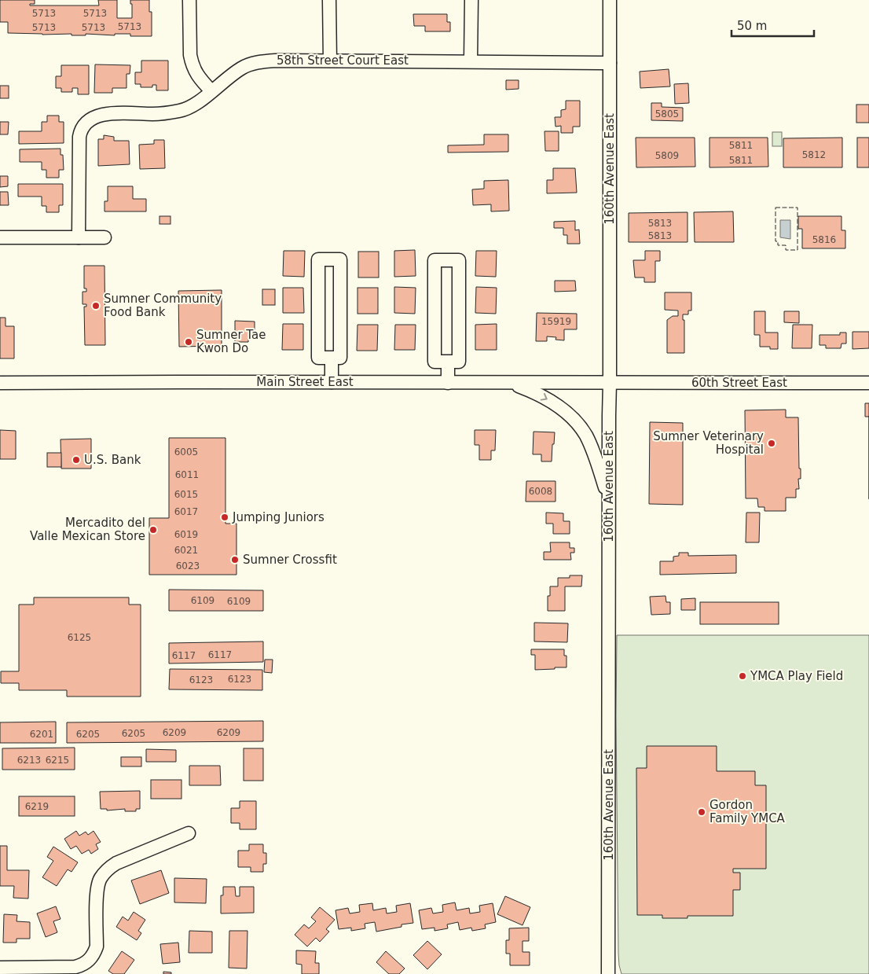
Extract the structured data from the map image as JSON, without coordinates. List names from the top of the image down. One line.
{"streets":{"street":["58th Street Court East","160th Avenue East","Main Street East","60th Street East"]},"crossings":[["58th Street Court East","160th Avenue East"],["160th Avenue East","Main Street East"],["160th Avenue East","60th Street East"],["Main Street East","60th Street East"]],"places":["Sumner Community Food Bank","Sumner Tae Kwon Do","Sumner Veterinary Hospital","U.S. Bank","Jumping Juniors","Mercadito del Valle Mexican Store","Sumner Crossfit","YMCA Play Field","Gordon Family YMCA"],"house_numbers":["5713","5713","5713","5713","5713","5805","5811","5812","5809","5811","5813","5813","5816","15919","6005","6011","6008","6015","6017","6019","6021","6023","6109","6109","6125","6117","6117","6123","6123","6209","6209","6205","6201","6205","6213","6215","6219"],"scale_bar":"50 m"}
